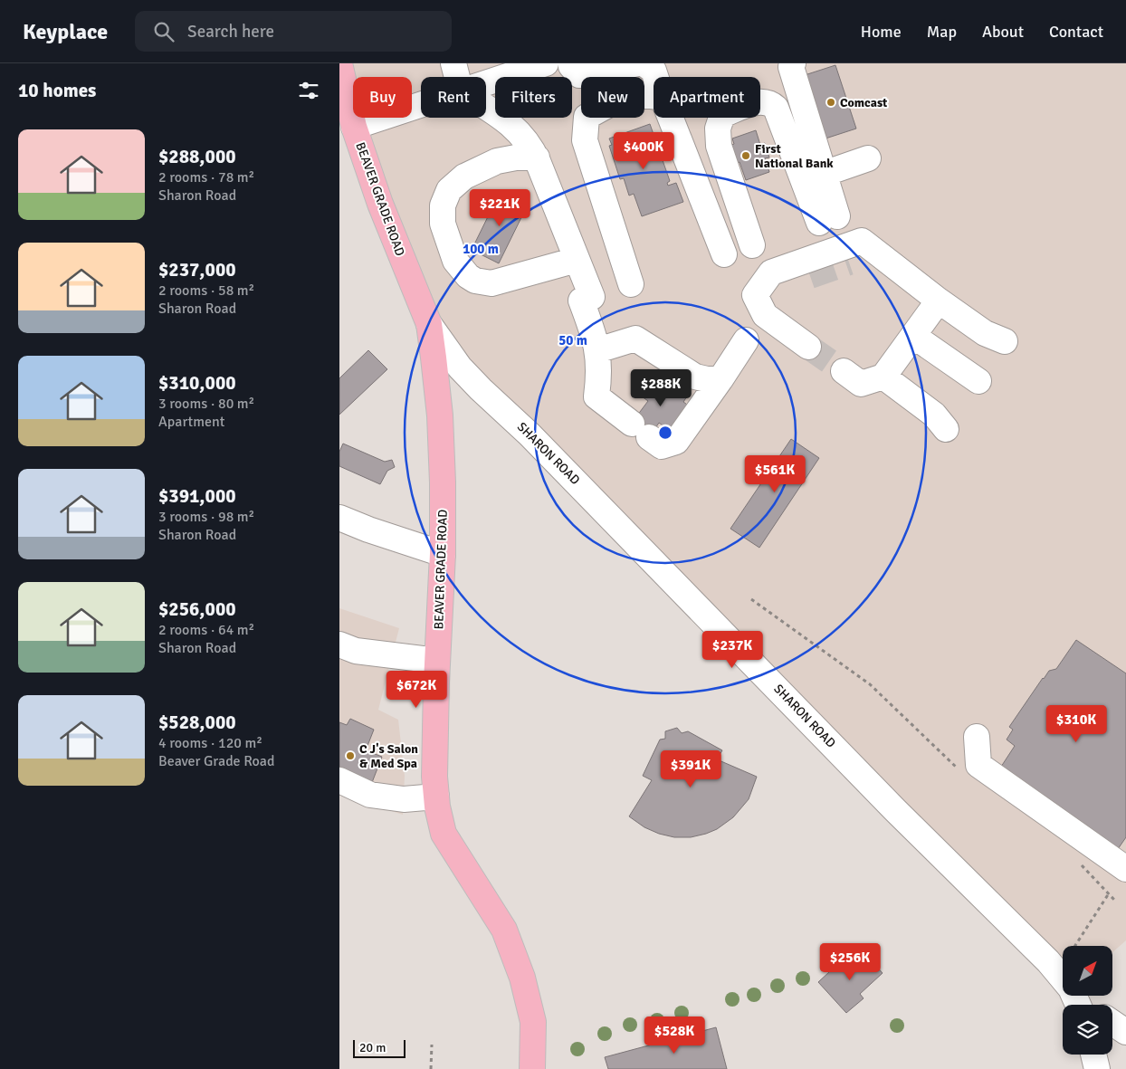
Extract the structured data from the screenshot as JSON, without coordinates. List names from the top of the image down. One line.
{"streets":{"main road":["BEAVER GRADE ROAD"],"street":["SHARON ROAD"]},"crossings":[["BEAVER GRADE ROAD","SHARON ROAD"]],"places":["Comcast","First National Bank","C J's Salon & Med Spa"],"scale_bar":"20 m","north":"top right","page":{"header":"Keyplace","search":"Search here","nav":["Home","Map","About","Contact"],"heading":"10 homes","chip":["Buy","Rent","Filters","New","Apartment"],"list":[{"name":"$288,000","note":"2 rooms · 78 m² · Sharon Road"},{"name":"$237,000","note":"2 rooms · 58 m² · Sharon Road"},{"name":"$310,000","note":"3 rooms · 80 m² · Apartment"},{"name":"$391,000","note":"3 rooms · 98 m² · Sharon Road"},{"name":"$256,000","note":"2 rooms · 64 m² · Sharon Road"},{"name":"$528,000","note":"4 rooms · 120 m² · Beaver Grade Road"}],"price":["$400K","$221K","$288K","$561K","$237K","$672K","$310K","$391K","$256K","$528K"],"scale":"20 m"},"rings":["100 m","50 m"]}
